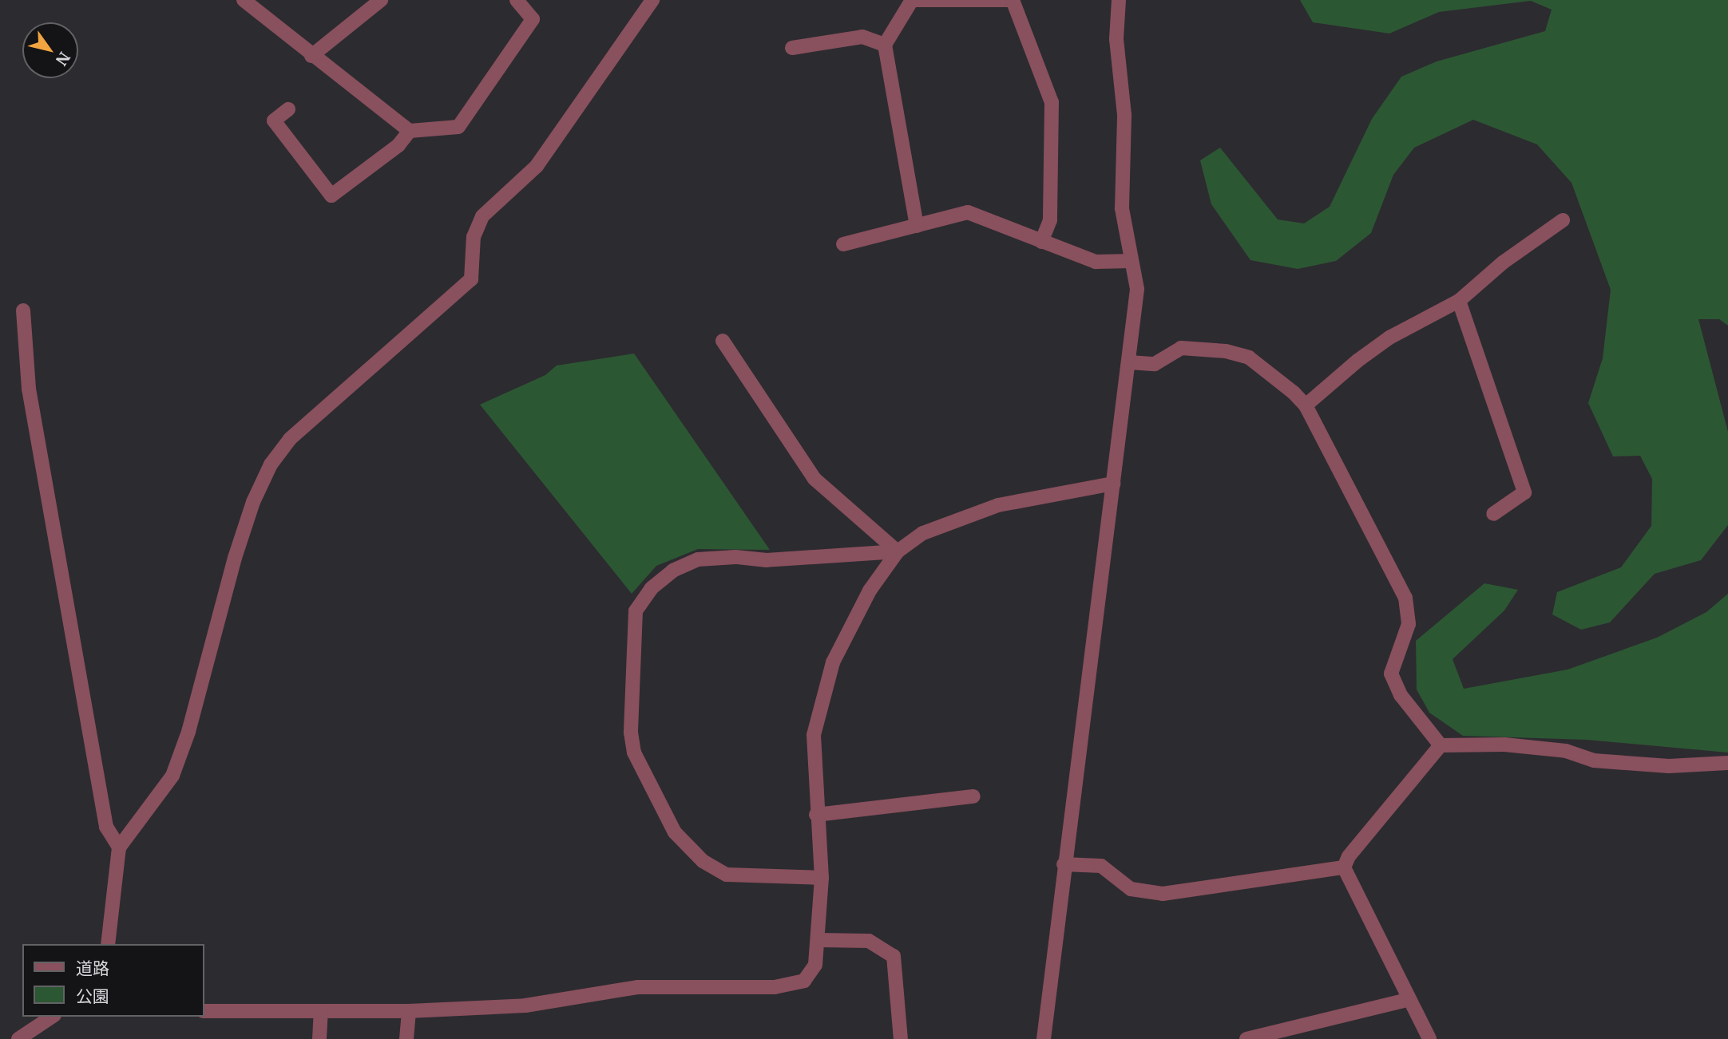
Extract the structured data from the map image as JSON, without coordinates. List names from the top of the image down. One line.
{"legend":["道路","公園"],"north":"bottom right"}
